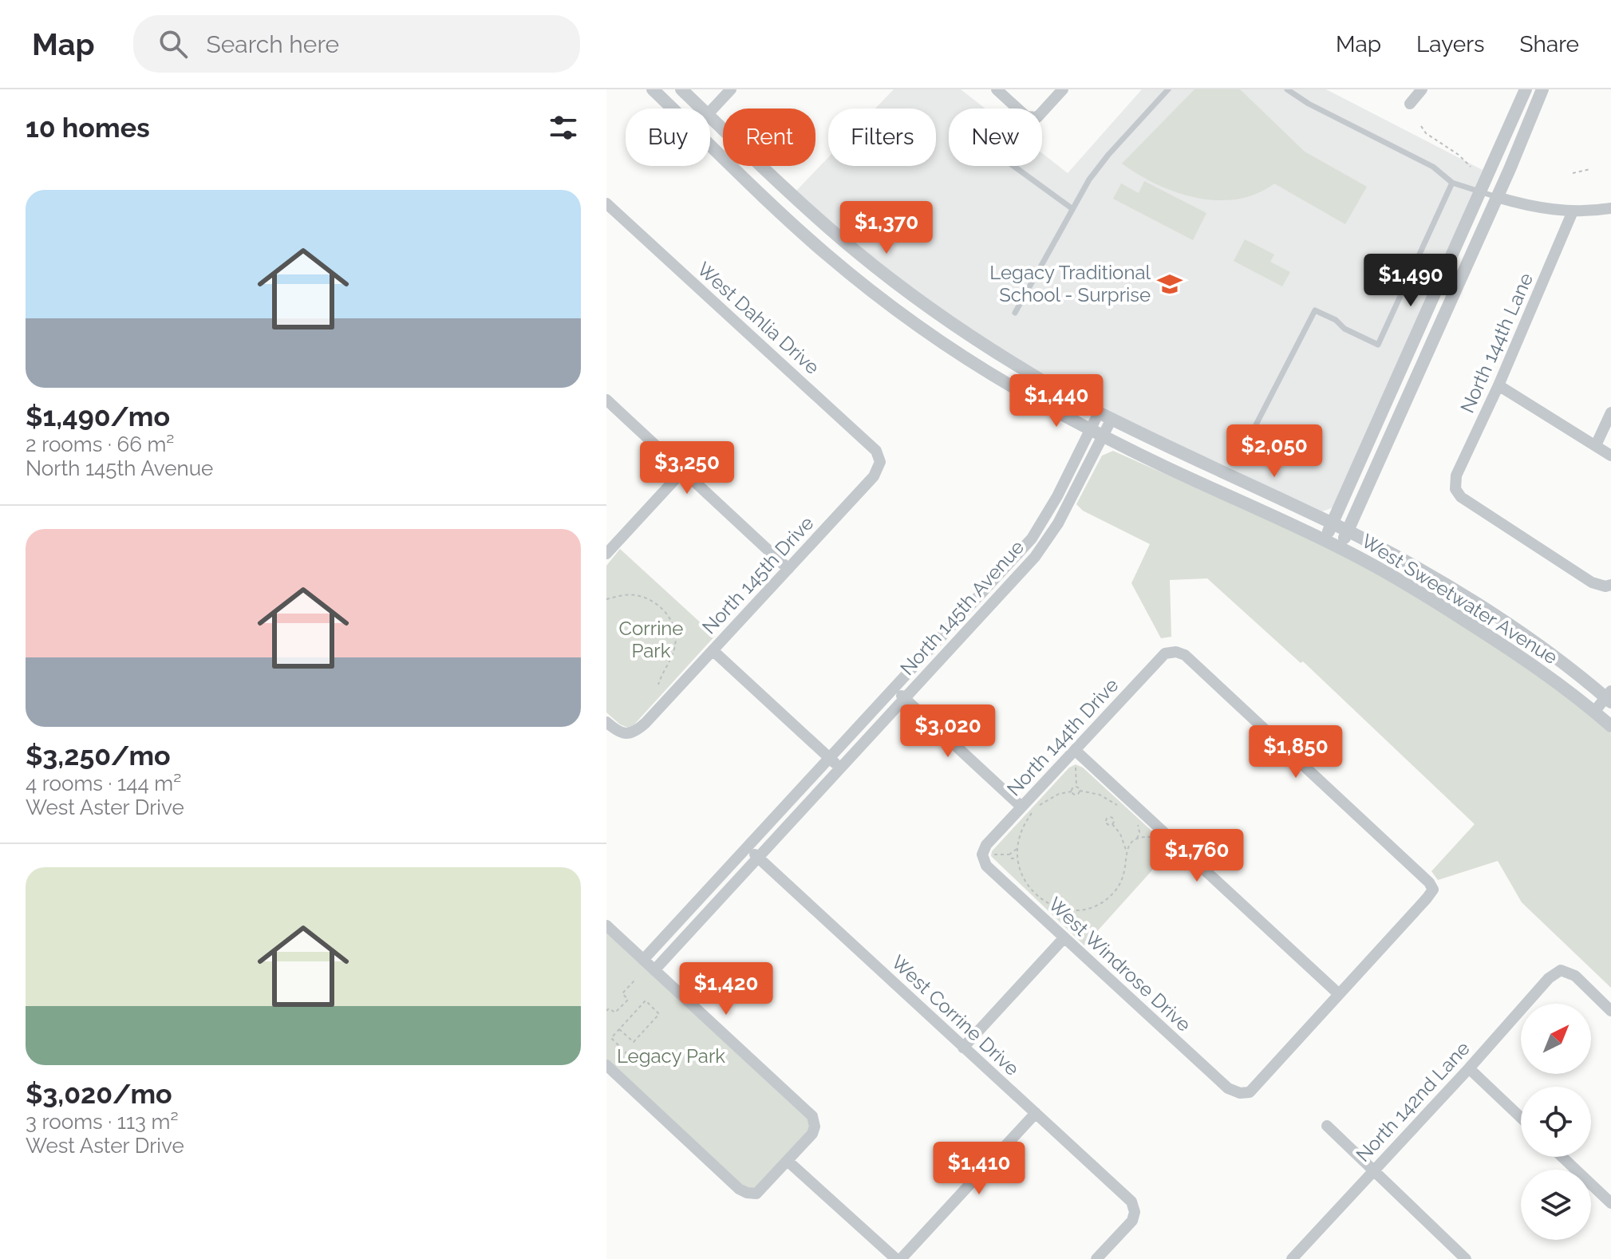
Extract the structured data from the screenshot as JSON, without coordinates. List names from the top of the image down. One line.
{"streets":{"street":["West Dahlia Drive","North 144th Lane","North 145th Drive","West Sweetwater Avenue","North 145th Avenue","North 144th Drive","West Windrose Drive","West Corrine Drive","North 142nd Lane"]},"crossings":[["West Dahlia Drive","North 145th Drive"],["West Sweetwater Avenue","North 145th Avenue"],["North 145th Avenue","West Corrine Drive"],["North 144th Drive","West Windrose Drive"]],"parks":["Corrine Park","Legacy Park"],"places":{"school or university":["Legacy Traditional School - Surprise"]},"north":"top right","page":{"header":"Map","search":"Search here","nav":["Map","Layers","Share"],"heading":"10 homes","chip":["Buy","Rent","Filters","New"],"list":[{"name":"$1,490/mo","note":"2 rooms · 66 m² · North 145th Avenue"},{"name":"$3,250/mo","note":"4 rooms · 144 m² · West Aster Drive"},{"name":"$3,020/mo","note":"3 rooms · 113 m² · West Aster Drive"}],"price":["$1,370","$1,490","$1,440","$2,050","$3,250","$3,020","$1,850","$1,760","$1,420","$1,410"]}}
